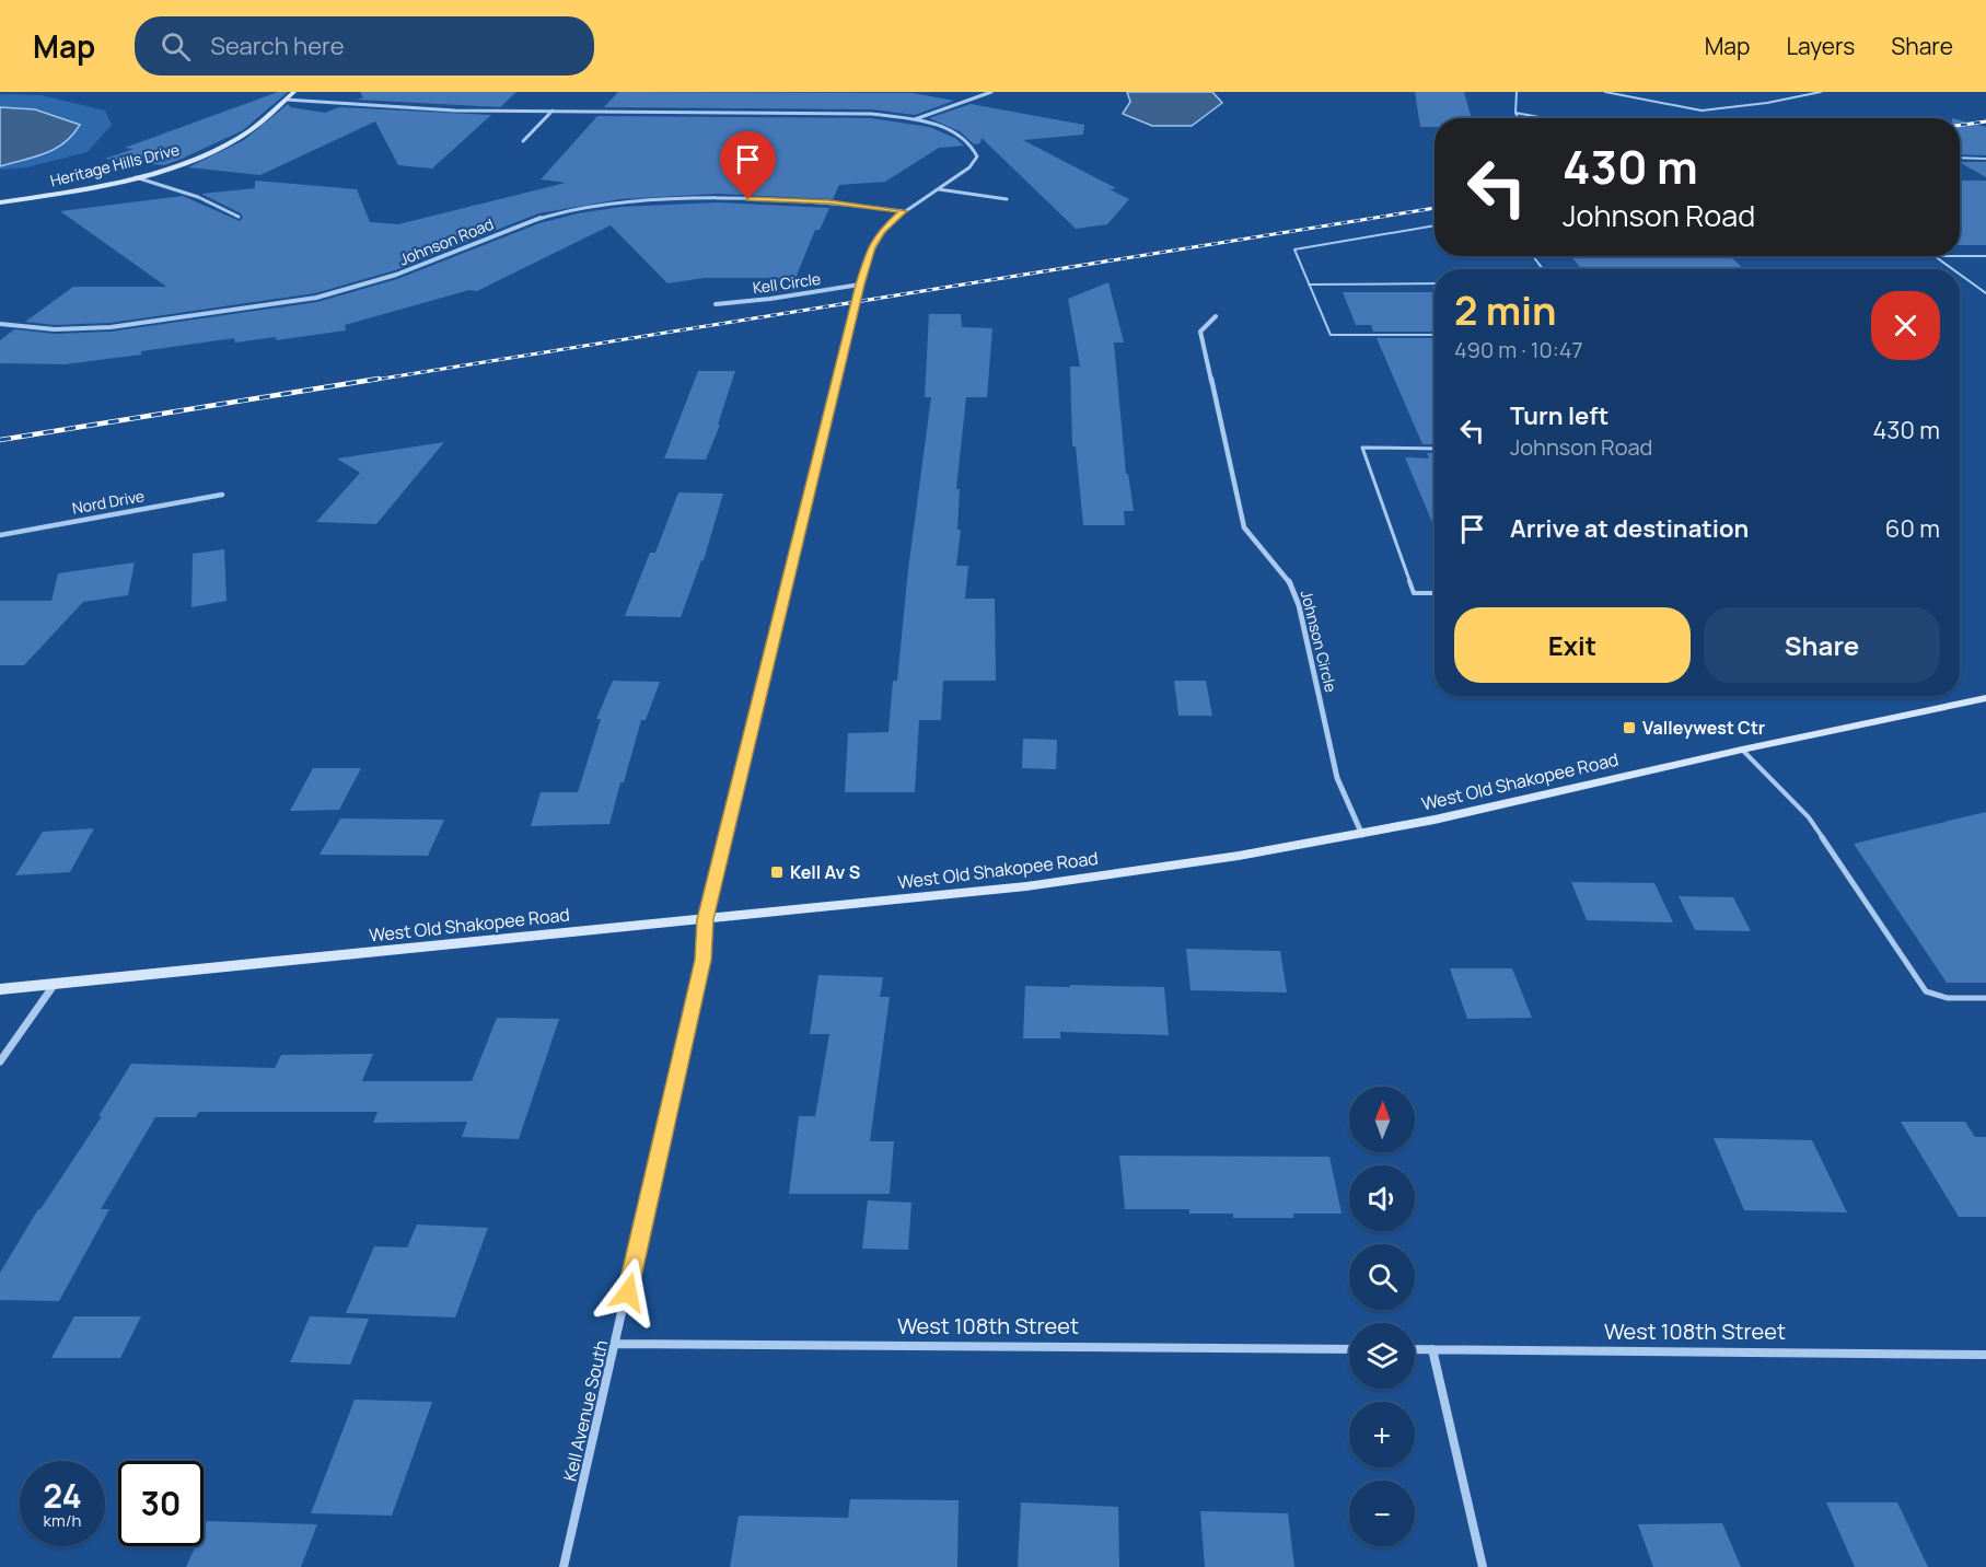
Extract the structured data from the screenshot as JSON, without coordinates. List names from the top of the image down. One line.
{"streets":{"main road":["Heritage Hills Drive","West Old Shakopee Road"],"street":["Johnson Road","Kell Circle","Nord Drive","Johnson Circle","West 108th Street","Kell Avenue South"]},"crossings":[["Johnson Road","Kell Avenue South"],["Kell Circle","Kell Avenue South"],["Johnson Circle","West Old Shakopee Road"],["West Old Shakopee Road","Kell Avenue South"],["West 108th Street","Kell Avenue South"]],"places":{"transit":["Valleywest Ctr","Kell Av S"]},"north":"top","page":{"header":"Map","search":"Search here","nav":["Map","Layers","Share"],"turn":["430 m","Johnson Road"],"heading":["2 min","490 m · 10:47"],"list":[{"name":"Turn left","note":"Johnson Road","value":"430 m"},{"name":"Arrive at destination","value":"60 m"}],"buttons":["Exit","Share"],"map_buttons":["+","−"],"speed":"24 km/h","limit":"30"}}
